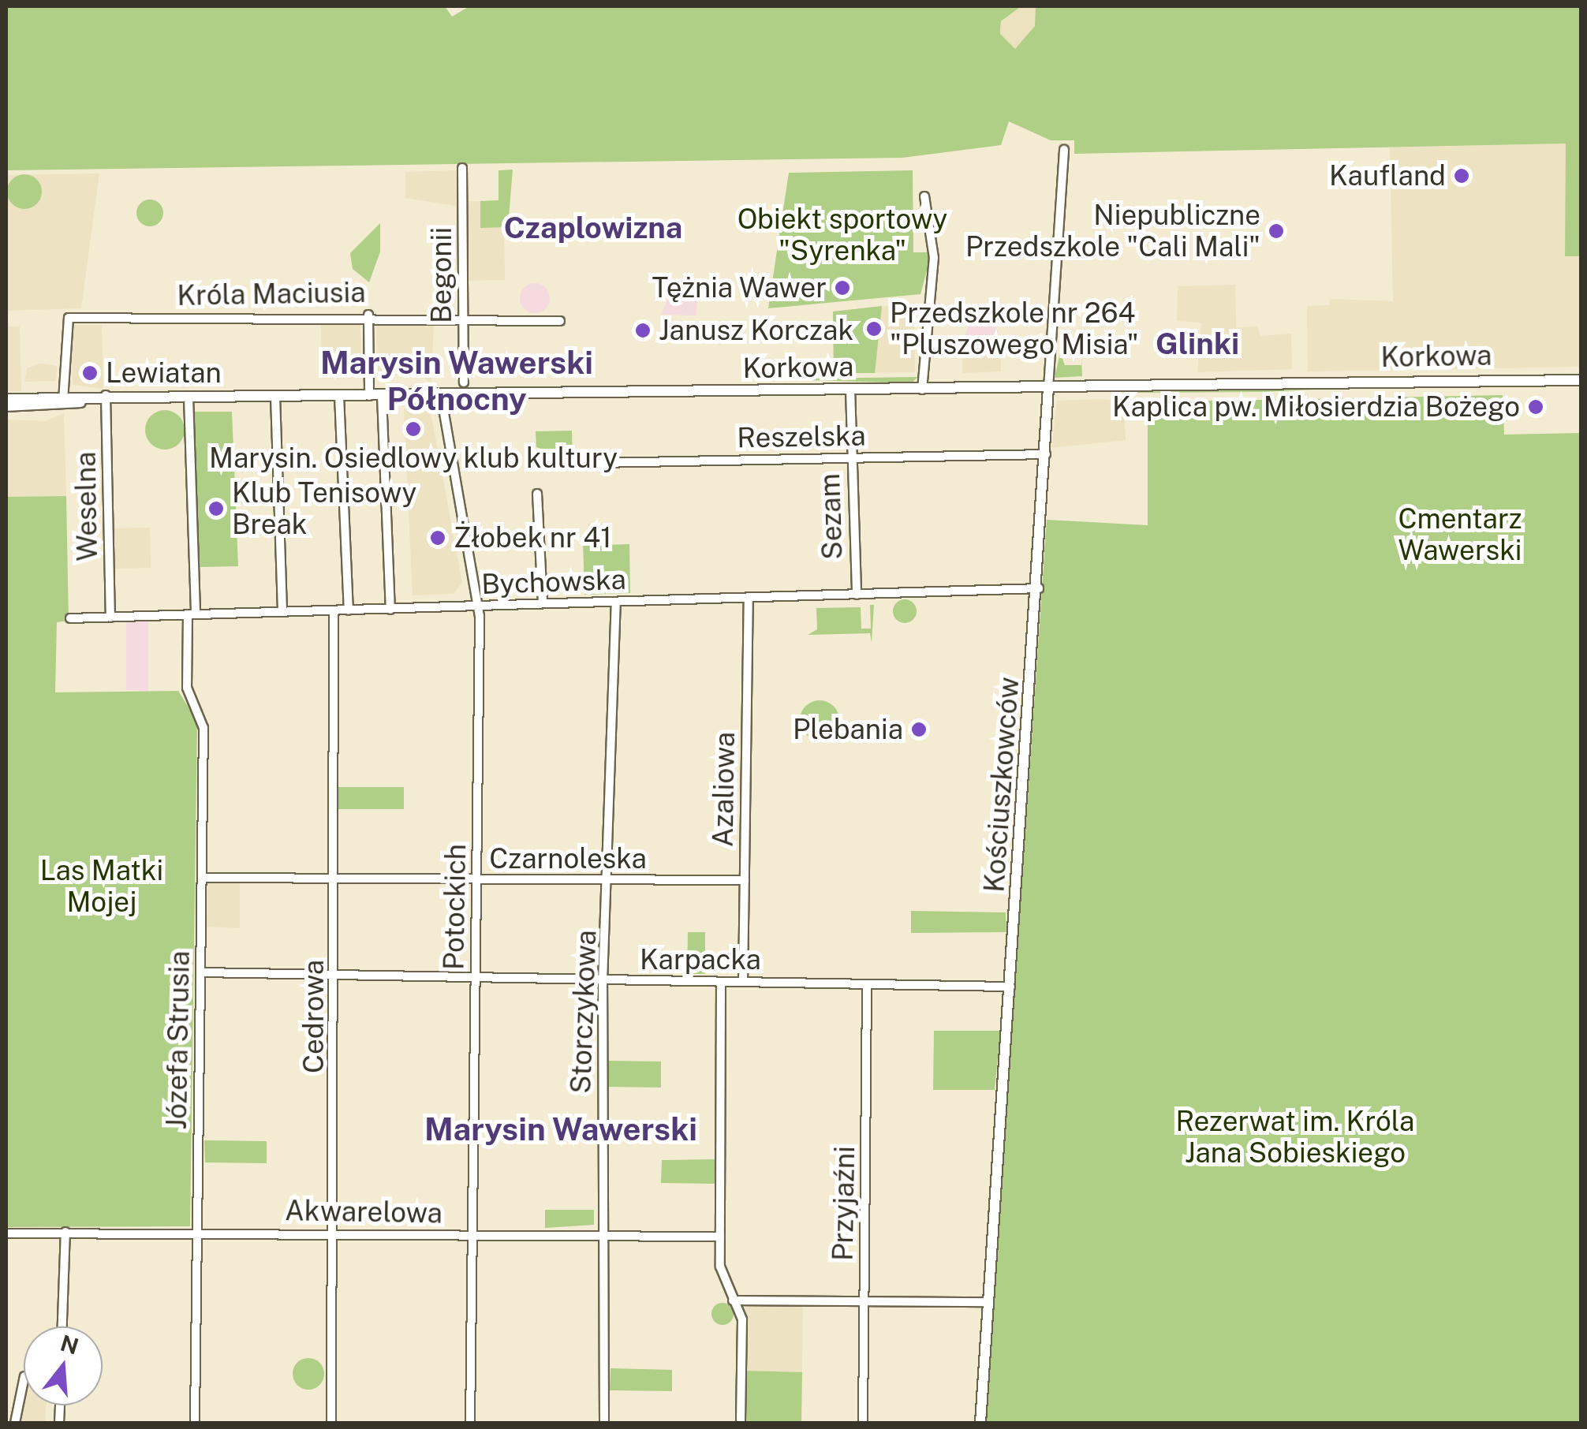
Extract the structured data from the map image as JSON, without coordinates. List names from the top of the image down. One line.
{"streets":{"street":["Begonii","Króla Maciusia","Korkowa","Reszelska","Weselna","Sezam","Bychowska","Kościuszkowców","Azaliowa","Czarnoleska","Potockich","Karpacka","Storczykowa","Cedrowa","Józefa Strusia","Przyjaźni","Akwarelowa"]},"crossings":[["Begonii","Króla Maciusia"],["Króla Maciusia","Korkowa"],["Korkowa","Weselna"],["Korkowa","Sezam"],["Korkowa","Kościuszkowców"],["Korkowa","Potockich"],["Korkowa","Józefa Strusia"],["Reszelska","Sezam"],["Reszelska","Kościuszkowców"],["Weselna","Bychowska"],["Sezam","Bychowska"],["Bychowska","Kościuszkowców"],["Bychowska","Azaliowa"],["Bychowska","Potockich"],["Bychowska","Storczykowa"],["Bychowska","Cedrowa"],["Bychowska","Józefa Strusia"],["Kościuszkowców","Karpacka"],["Azaliowa","Czarnoleska"],["Azaliowa","Karpacka"],["Czarnoleska","Potockich"],["Czarnoleska","Storczykowa"],["Czarnoleska","Cedrowa"],["Czarnoleska","Józefa Strusia"],["Potockich","Karpacka"],["Potockich","Akwarelowa"],["Karpacka","Storczykowa"],["Karpacka","Cedrowa"],["Karpacka","Józefa Strusia"],["Karpacka","Przyjaźni"],["Storczykowa","Akwarelowa"],["Cedrowa","Akwarelowa"],["Józefa Strusia","Akwarelowa"]],"districts":["Czaplowizna","Glinki","Marysin Wawerski Północny","Marysin Wawerski"],"parks":["Obiekt sportowy \"Syrenka\"","Cmentarz Wawerski","Las Matki Mojej","Rezerwat im. Króla Jana Sobieskiego"],"places":["Kaufland","Niepubliczne Przedszkole \"Cali Mali\"","Tężnia Wawer","Przedszkole nr 264 \"Pluszowego Misia\"","Janusz Korczak","Lewiatan","Kaplica pw. Miłosierdzia Bożego","Marysin. Osiedlowy klub kultury","Klub Tenisowy Break","Żłobek nr 41","Plebania"],"north":"top"}
